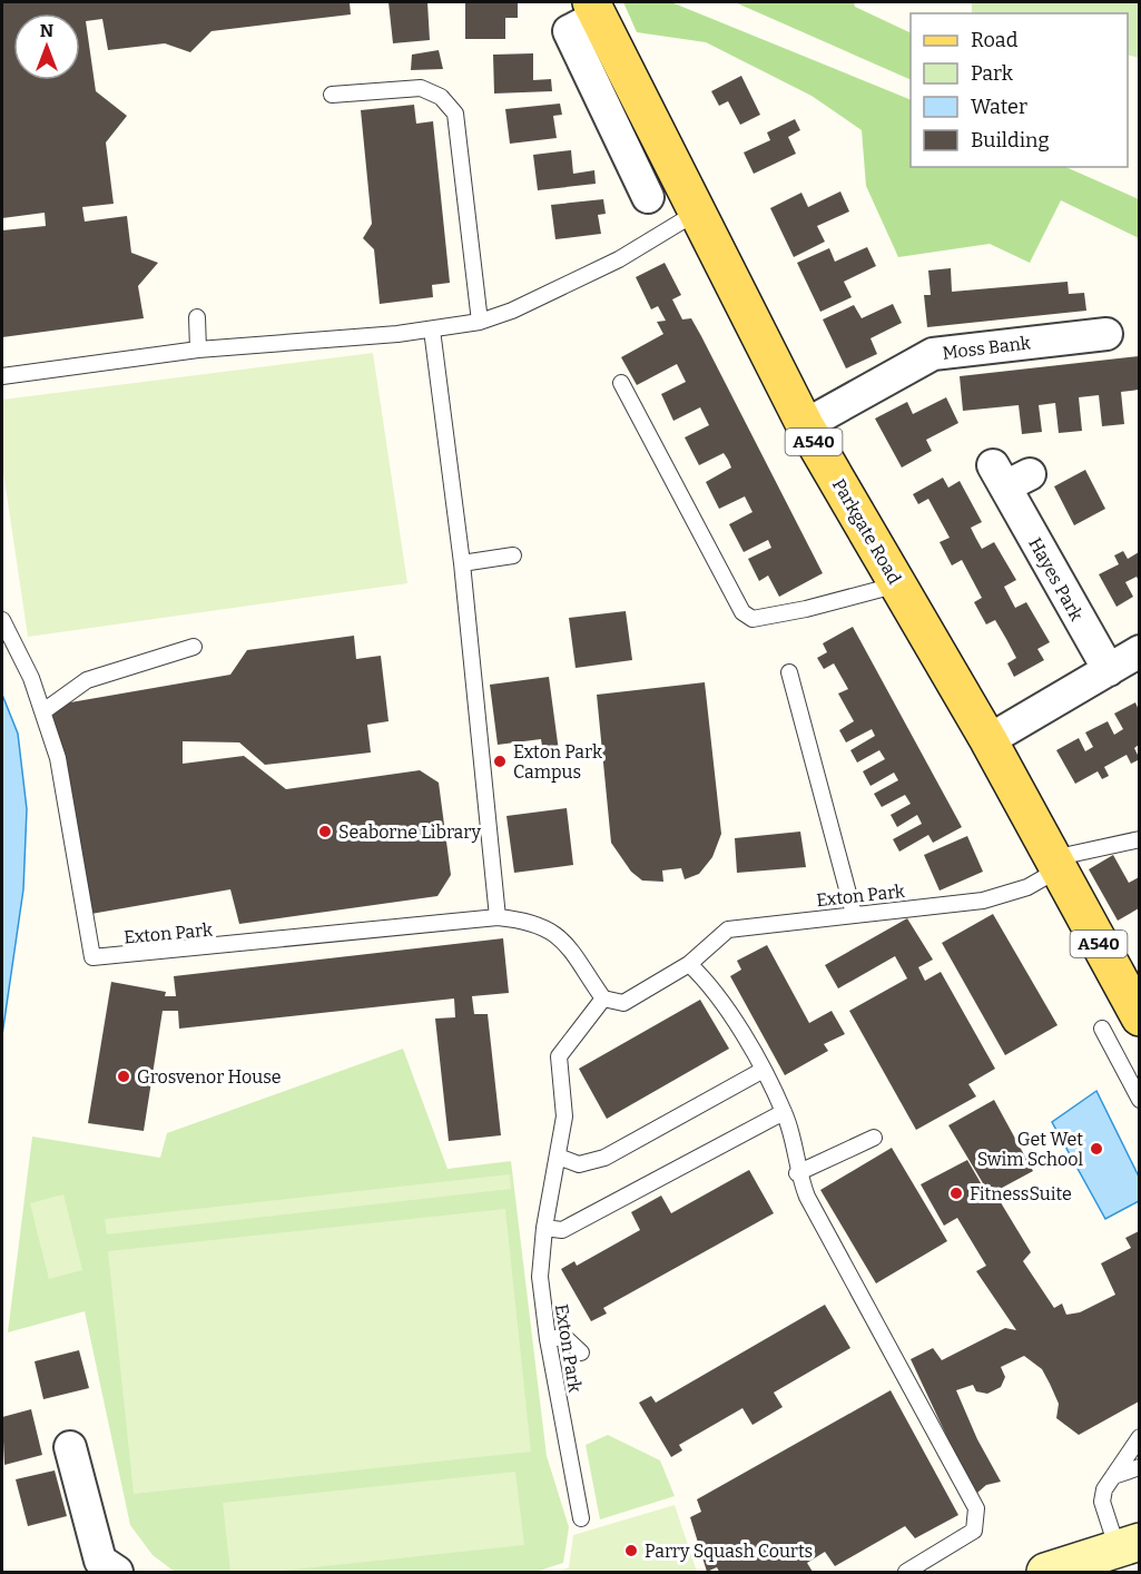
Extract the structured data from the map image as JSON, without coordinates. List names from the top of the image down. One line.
{"streets":{"main road":["A540","Parkgate Road"],"street":["Moss Bank","Hayes Park"],"lane":["Exton Park"]},"crossings":[["Moss Bank","Parkgate Road"],["Parkgate Road","Exton Park"]],"places":["Exton Park Campus","Seaborne Library","Grosvenor House","Get Wet Swim School","FitnessSuite","Parry Squash Courts"],"legend":["Road","Park","Water","Building"],"north":"top"}
